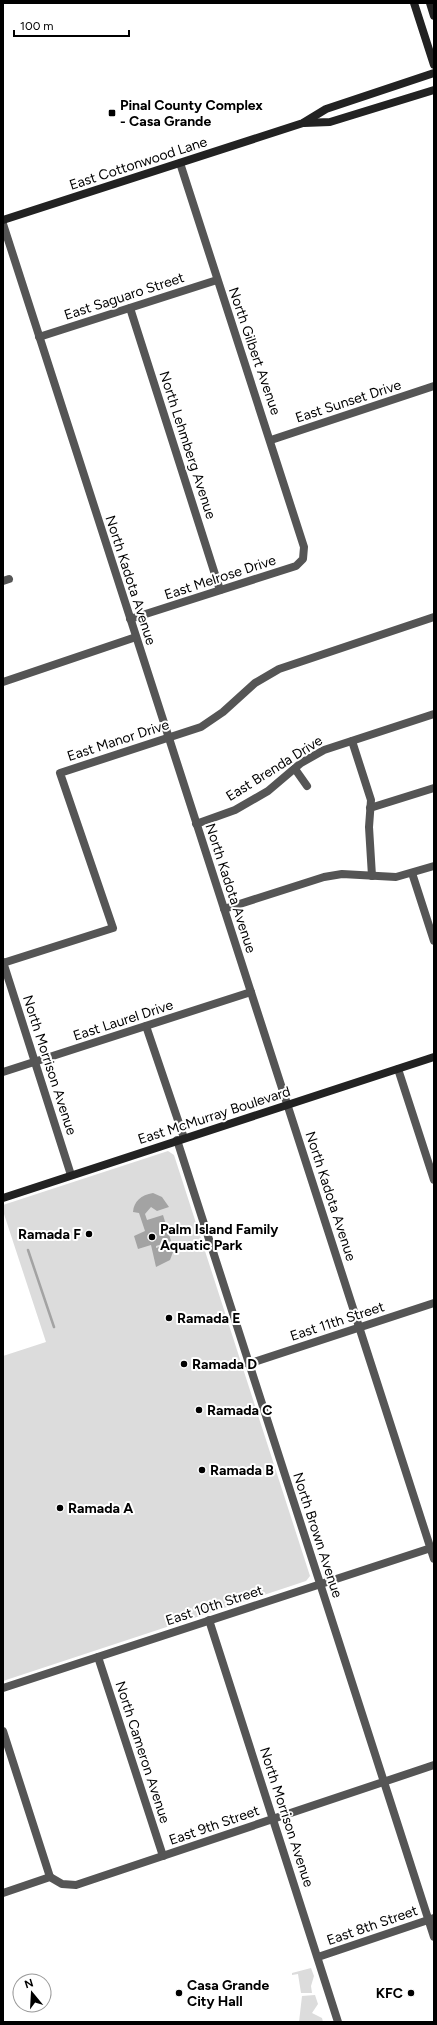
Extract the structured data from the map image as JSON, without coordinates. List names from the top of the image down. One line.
{"streets":{"main road":["East Cottonwood Lane","East McMurray Boulevard"],"street":["East Saguaro Street","North Gilbert Avenue","East Sunset Drive","North Lehmberg Avenue","East Melrose Drive","North Kadota Avenue","East Manor Drive","East Brenda Drive","East Laurel Drive","North Morrison Avenue","East 11th Street","North Brown Avenue","East 10th Street","North Cameron Avenue","East 9th Street","East 8th Street"]},"crossings":[["East Cottonwood Lane","North Gilbert Avenue"],["East Saguaro Street","North Gilbert Avenue"],["East Saguaro Street","North Lehmberg Avenue"],["East Saguaro Street","North Kadota Avenue"],["North Gilbert Avenue","East Sunset Drive"],["North Gilbert Avenue","East Melrose Drive"],["North Lehmberg Avenue","East Melrose Drive"],["East Melrose Drive","North Kadota Avenue"],["North Kadota Avenue","East Manor Drive"],["North Kadota Avenue","East Brenda Drive"],["North Kadota Avenue","East Laurel Drive"],["North Kadota Avenue","East McMurray Boulevard"],["North Kadota Avenue","East 11th Street"],["North Kadota Avenue","East 10th Street"],["East Manor Drive","North Morrison Avenue"],["East Laurel Drive","North Morrison Avenue"],["East Laurel Drive","North Brown Avenue"],["North Morrison Avenue","East McMurray Boulevard"],["North Morrison Avenue","East 10th Street"],["North Morrison Avenue","East 9th Street"],["North Morrison Avenue","East 8th Street"],["East McMurray Boulevard","North Brown Avenue"],["East 11th Street","North Brown Avenue"],["North Brown Avenue","East 10th Street"],["North Brown Avenue","East 9th Street"],["North Brown Avenue","East 8th Street"],["East 10th Street","North Cameron Avenue"],["North Cameron Avenue","East 9th Street"]],"places":{"transit":["Pinal County Complex - Casa Grande"],"other":["Ramada F","Palm Island Family Aquatic Park","Ramada E","Ramada D","Ramada C","Ramada B","Ramada A","Casa Grande City Hall","KFC"]},"scale_bar":"100 m","north":"top"}
